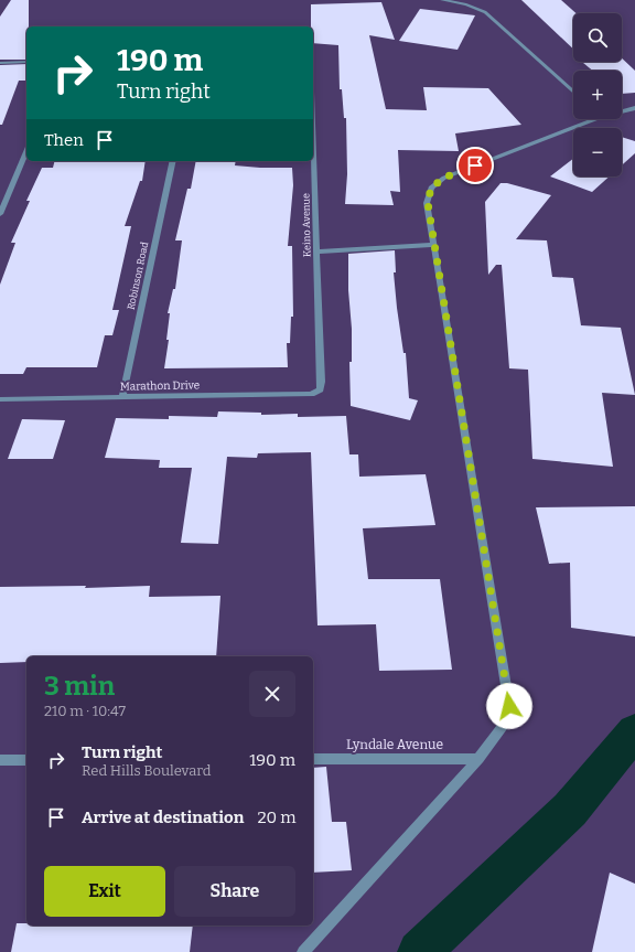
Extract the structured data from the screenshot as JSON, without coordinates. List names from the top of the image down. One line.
{"streets":{"street":["Keino Avenue","Robinson Road","Marathon Drive","Lyndale Avenue"]},"crossings":[["Keino Avenue","Marathon Drive"],["Robinson Road","Marathon Drive"]],"page":{"map_buttons":["+","−"],"turn":["190 m","Turn right"],"then":"Then","heading":["3 min","210 m · 10:47"],"list":[{"name":"Turn right","note":"Red Hills Boulevard","value":"190 m"},{"name":"Arrive at destination","value":"20 m"}],"buttons":["Exit","Share"]}}
